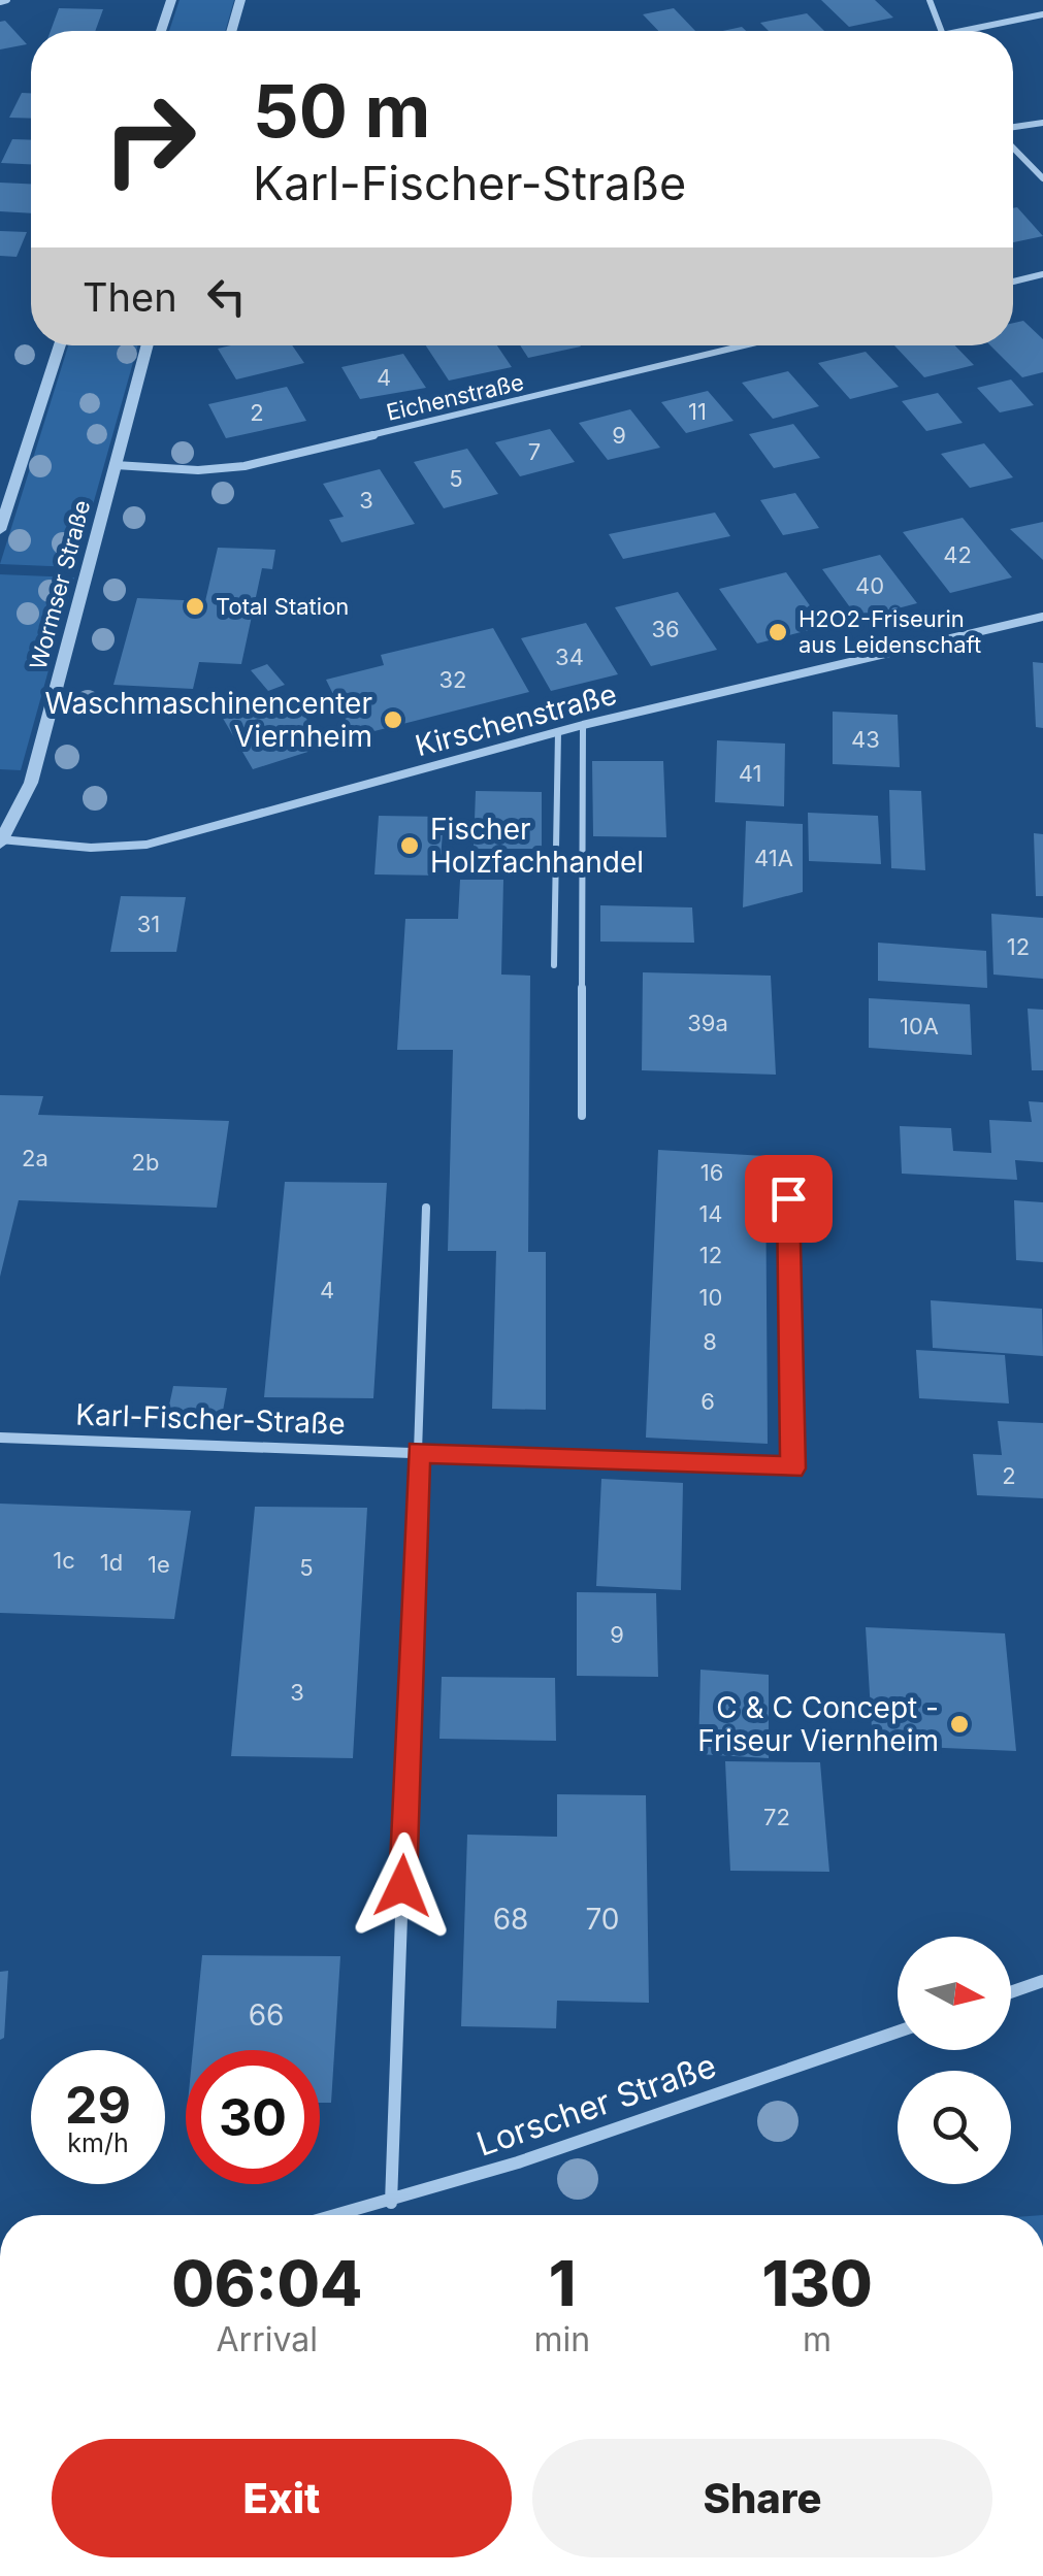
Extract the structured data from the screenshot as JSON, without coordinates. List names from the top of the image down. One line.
{"streets":{"street":["Eichenstraße","Wormser Straße","Kirschenstraße","Karl-Fischer-Straße","Lorscher Straße"]},"crossings":[["Eichenstraße","Wormser Straße"],["Wormser Straße","Kirschenstraße"]],"places":["Total Station","H2O2-Friseurin aus Leidenschaft","Waschmaschinencenter Viernheim","Fischer Holzfachhandel","C & C Concept - Friseur Viernheim"],"house_numbers":["4","11","2","9","7","5","3","42","40","36","34","32","43","41","41A","31","12","39a","10A","2a","2b","16","14","12","4","10","8","6","2","1c","1d","1e","5","9","3","72","68","70","66"],"north":"right","page":{"turn":["50 m","Karl-Fischer-Straße"],"then":"Then","speed":"29 km/h","limit":"30","eta":["06:04","Arrival","1","min","130","m"],"buttons":["Exit","Share"]}}
